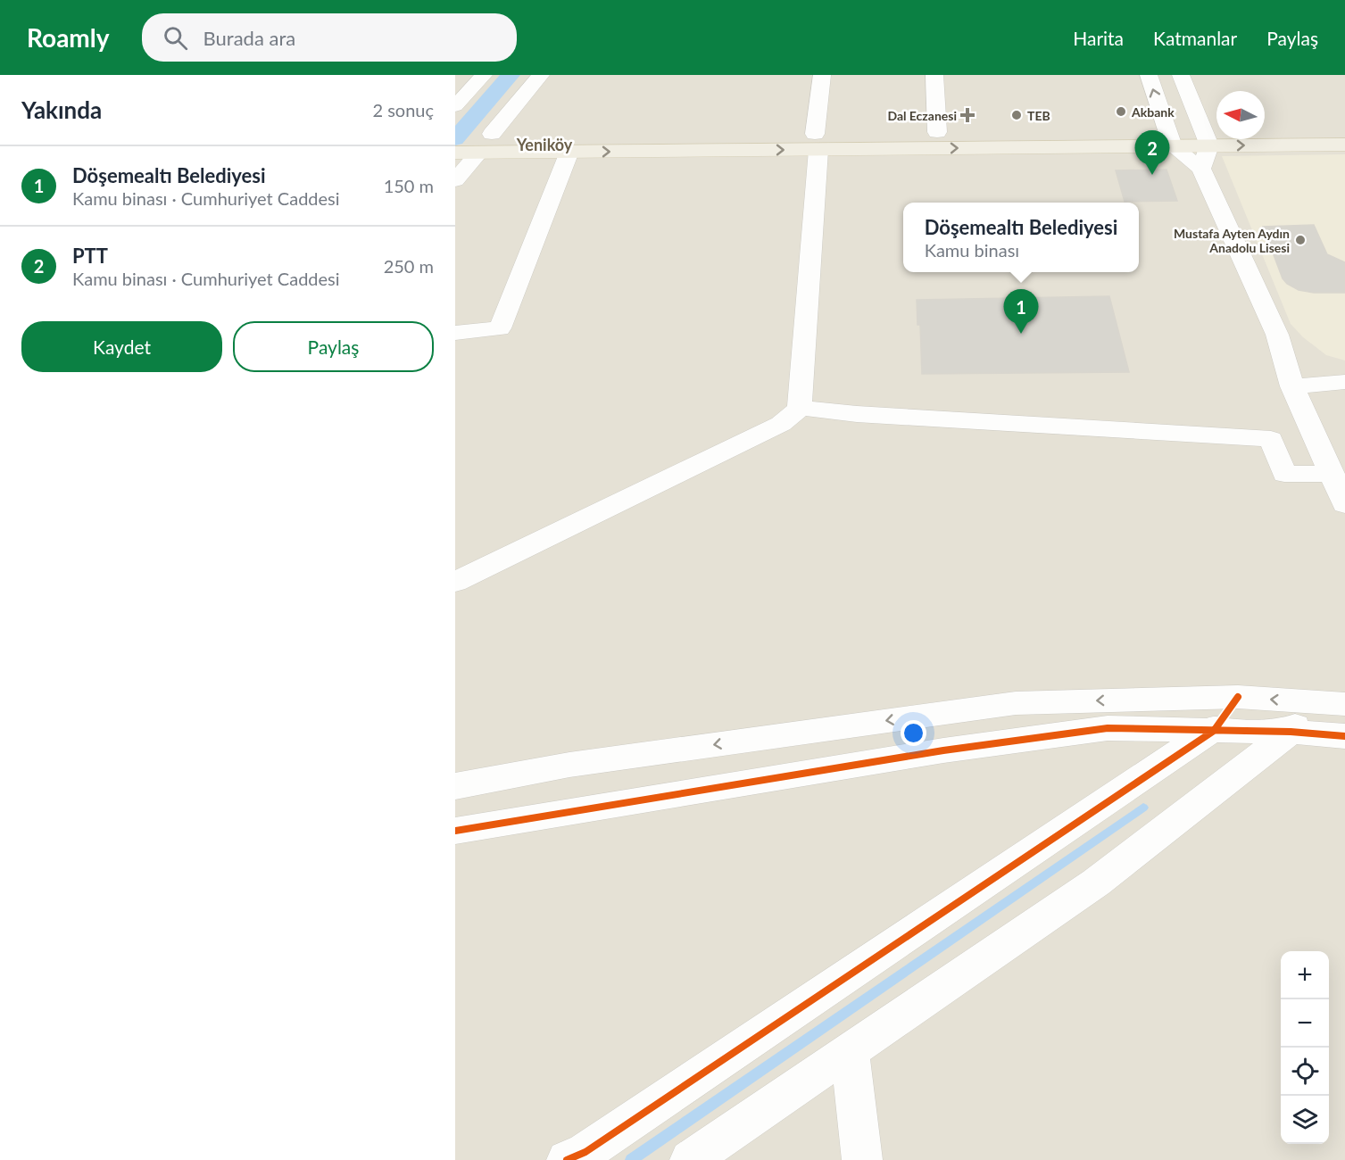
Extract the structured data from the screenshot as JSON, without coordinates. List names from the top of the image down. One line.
{"districts":["Yeniköy"],"places":{"other":["Akbank","TEB","Mustafa Ayten Aydın Anadolu Lisesi"],"health":["Dal Eczanesi"]},"north":"left","page":{"header":"Roamly","search":"Burada ara","nav":["Harita","Katmanlar","Paylaş"],"heading":["Yakında","2 sonuç"],"pins":["2","1"],"list":[{"mark":"1","name":"Döşemealtı Belediyesi","note":"Kamu binası · Cumhuriyet Caddesi","value":"150 m"},{"mark":"2","name":"PTT","note":"Kamu binası · Cumhuriyet Caddesi","value":"250 m"}],"popup":["Döşemealtı Belediyesi","Kamu binası"],"buttons":["Kaydet","Paylaş"],"map_buttons":["+","−"]}}
